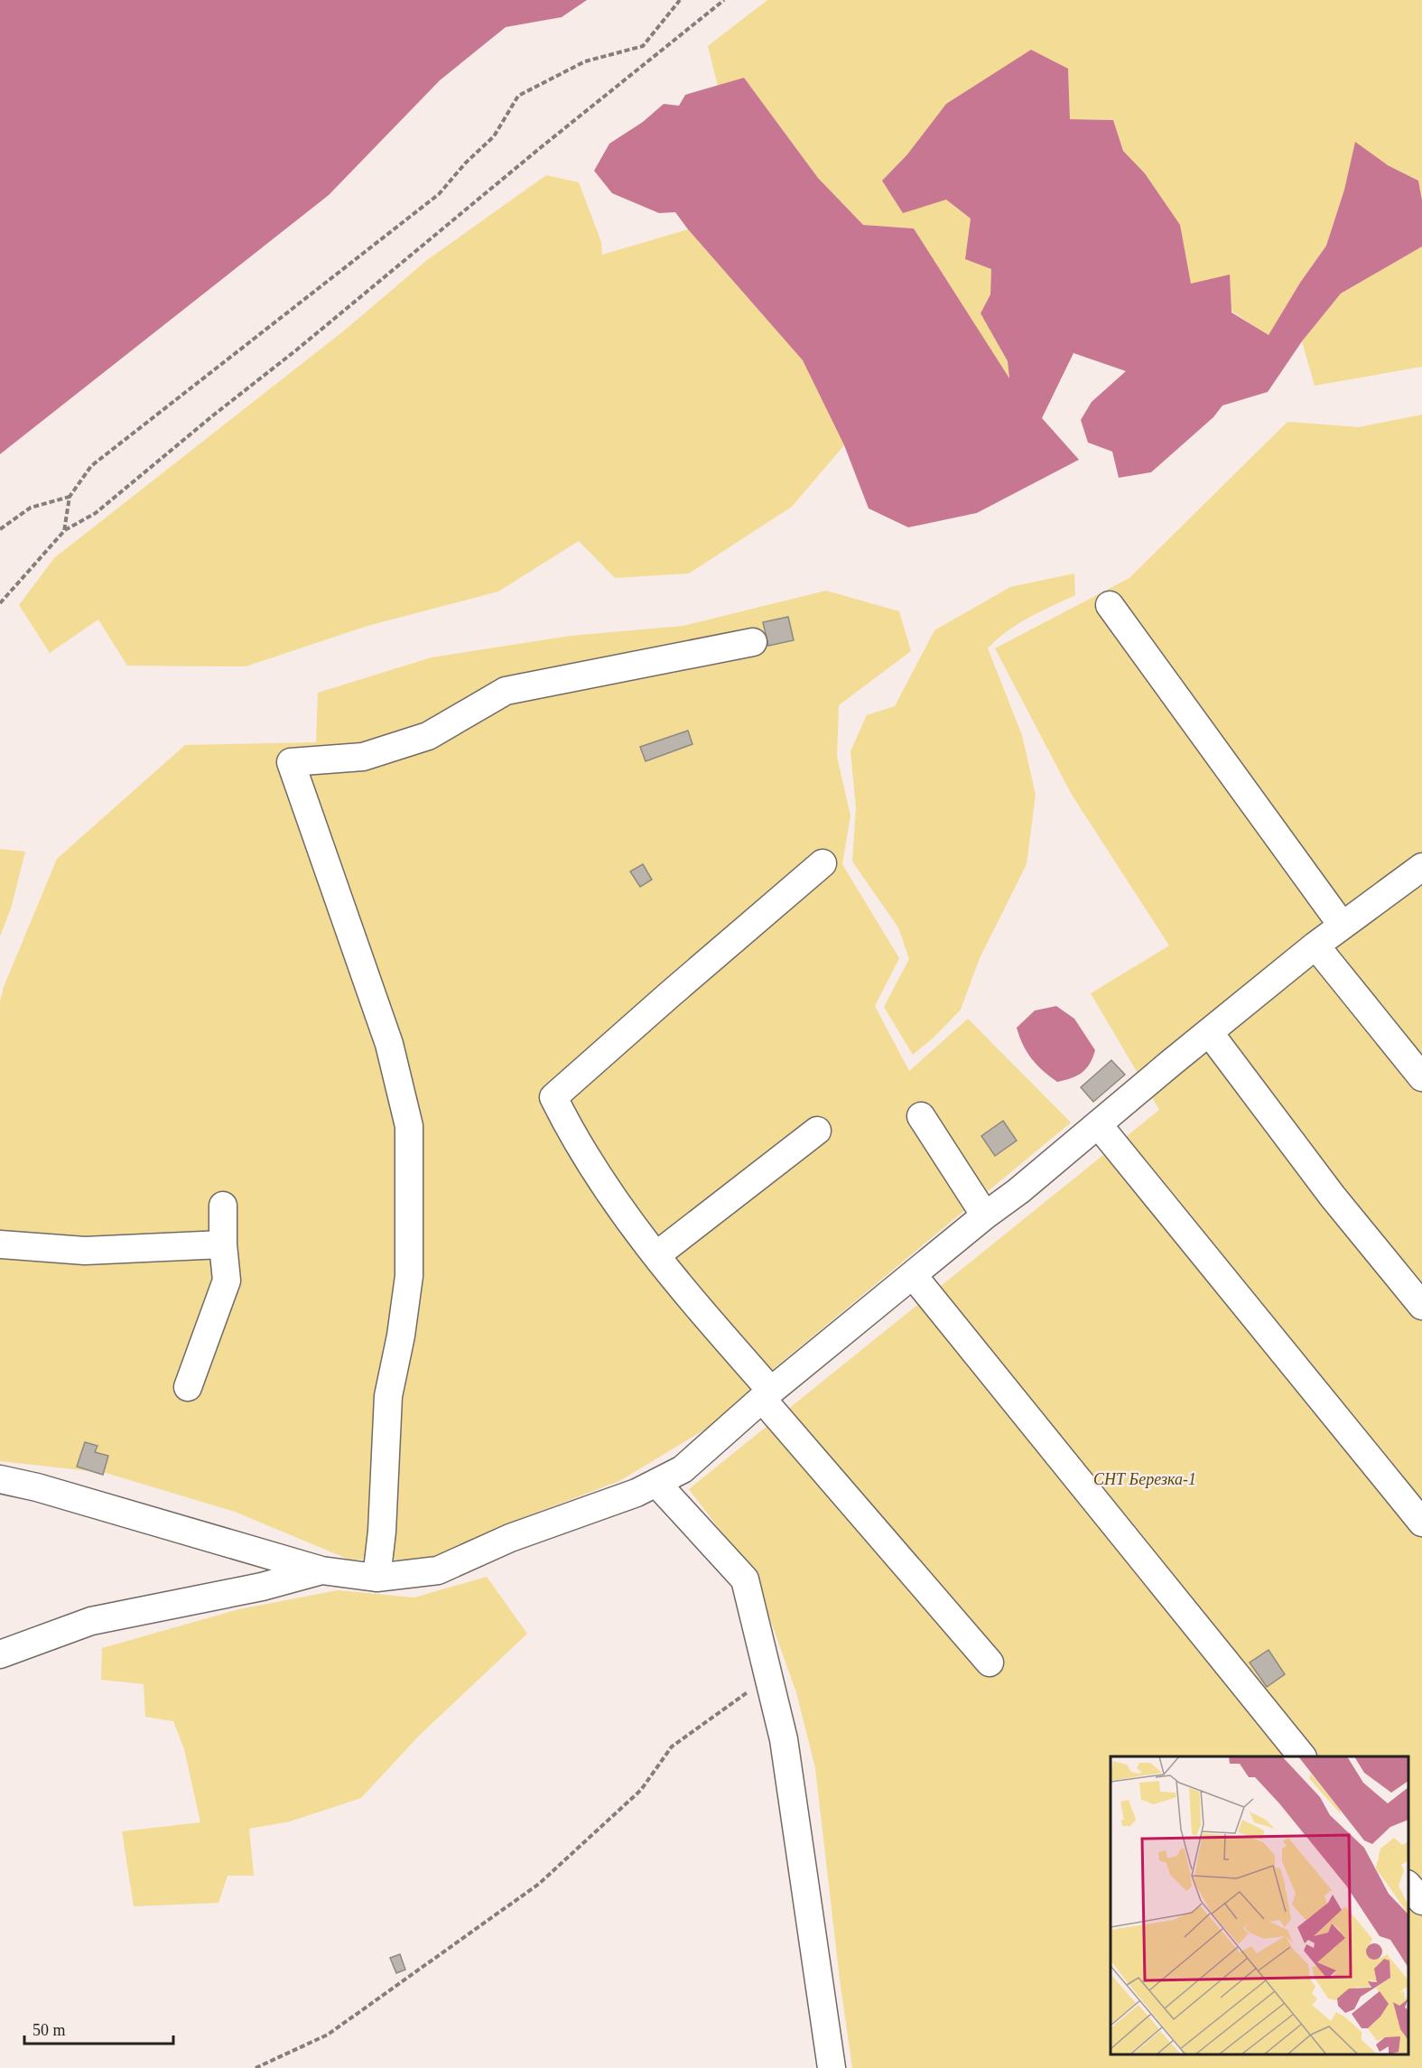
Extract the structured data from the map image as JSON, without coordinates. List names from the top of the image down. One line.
{"parks":["СНТ Березка-1"],"scale_bar":"50 m"}
